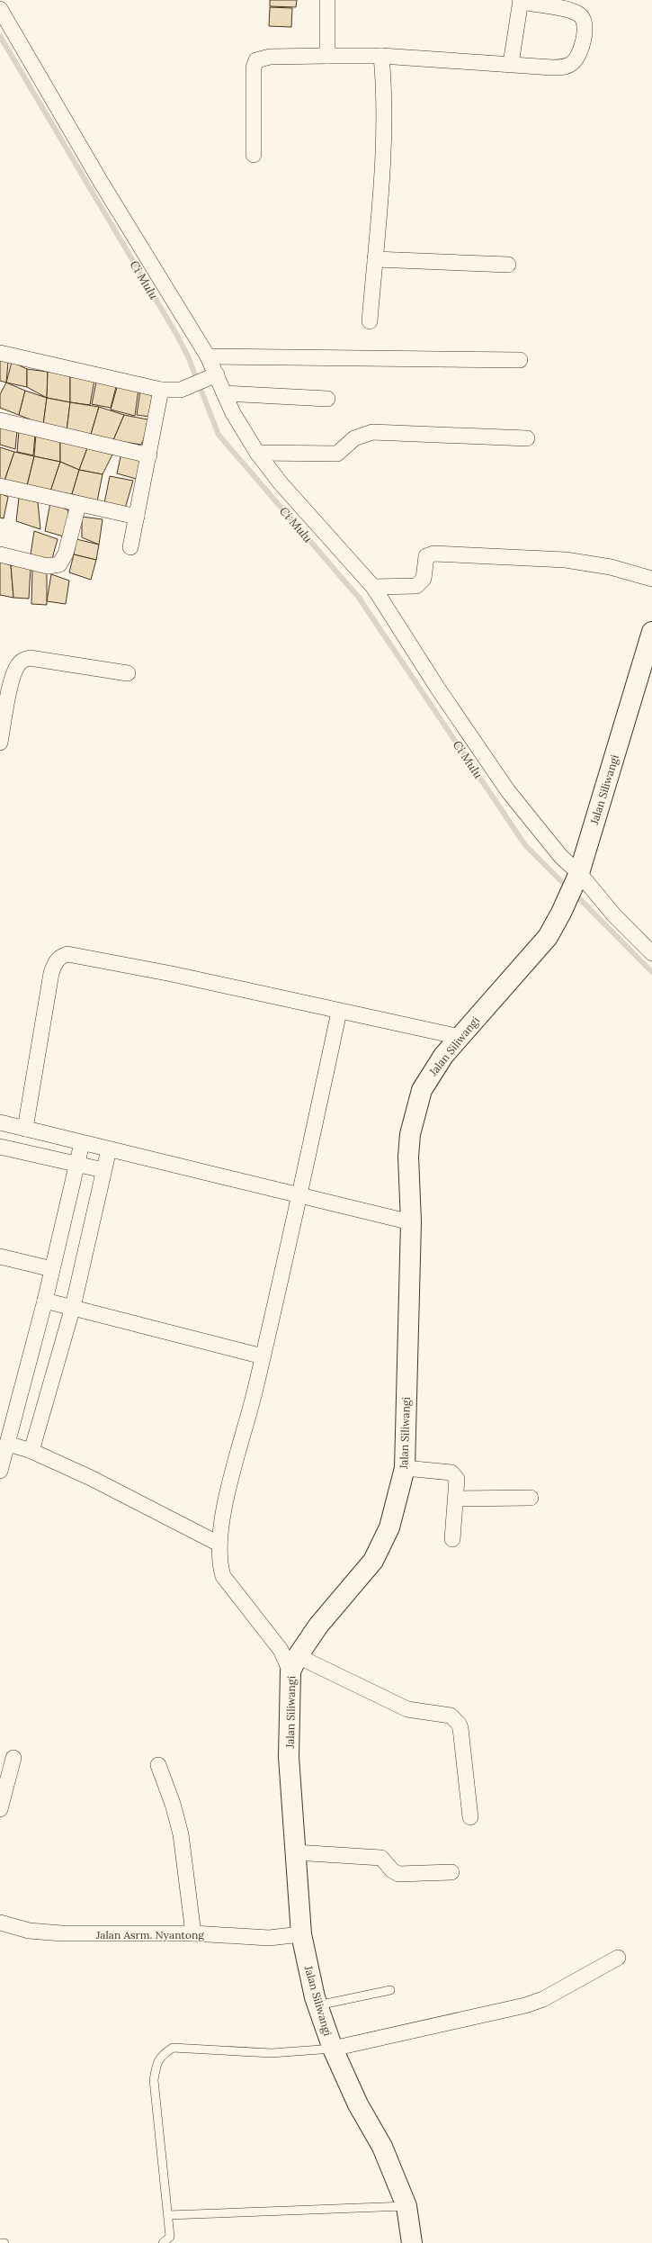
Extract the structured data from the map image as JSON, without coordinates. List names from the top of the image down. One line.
{"streets":{"street":["Jalan Siliwangi","Jalan Asrm. Nyantong"]},"crossings":[["Jalan Siliwangi","Jalan Asrm. Nyantong"]],"water":["Ci Mulu"]}
